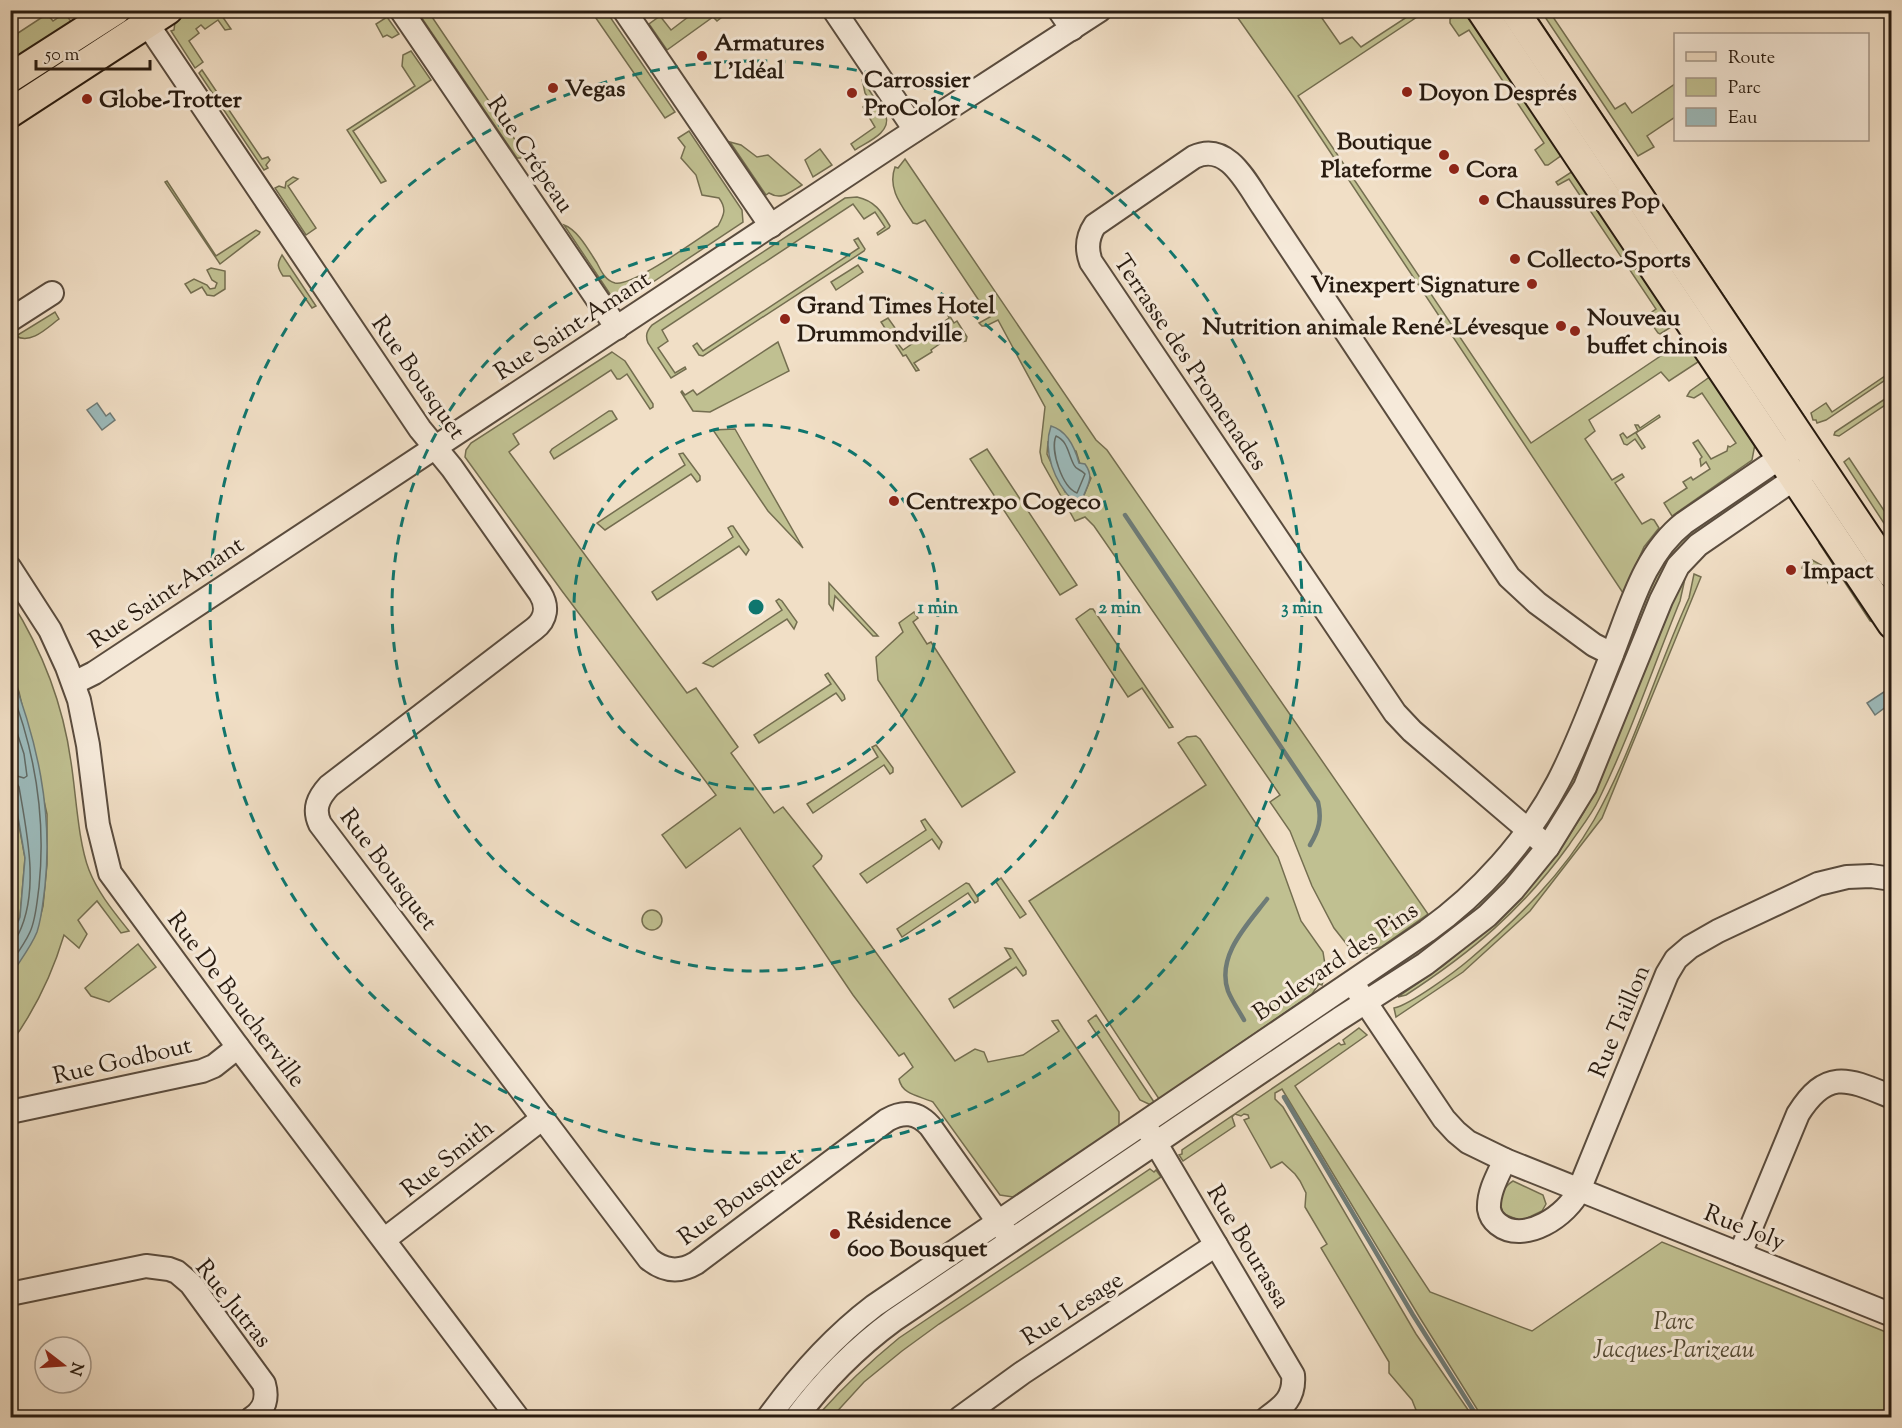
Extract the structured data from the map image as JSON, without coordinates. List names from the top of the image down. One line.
{"streets":{"street":["Rue Crépeau","Rue Saint-Amant","Terrasse des Promenades","Rue Bousquet","Boulevard des Pins","Rue De Boucherville","Rue Taillon","Rue Godbout","Rue Smith","Rue Joly","Rue Bourassa","Rue Jutras","Rue Lesage"]},"crossings":[["Rue Crépeau","Rue Saint-Amant"],["Rue Saint-Amant","Rue Bousquet"],["Rue Saint-Amant","Rue De Boucherville"],["Terrasse des Promenades","Boulevard des Pins"],["Rue Bousquet","Boulevard des Pins"],["Rue Bousquet","Rue Smith"],["Boulevard des Pins","Rue Joly"],["Boulevard des Pins","Rue Bourassa"],["Rue De Boucherville","Rue Godbout"],["Rue De Boucherville","Rue Smith"],["Rue Taillon","Rue Joly"],["Rue Bourassa","Rue Lesage"]],"parks":["Parc Jacques-Parizeau"],"places":["Armatures L'Idéal","Vegas","Doyon Després","Carrossier ProColor","Globe-Trotter","Boutique Plateforme","Cora","Chaussures Pop","Collecto-Sports","Vinexpert Signature","Grand Times Hotel Drummondville","Nutrition animale René-Lévesque","Nouveau buffet chinois","Centrexpo Cogeco","Impact","Résidence 600 Bousquet"],"legend":["Route","Parc","Eau"],"scale_bar":"50 m","north":"right","rings":["1 min","2 min","3 min"]}
